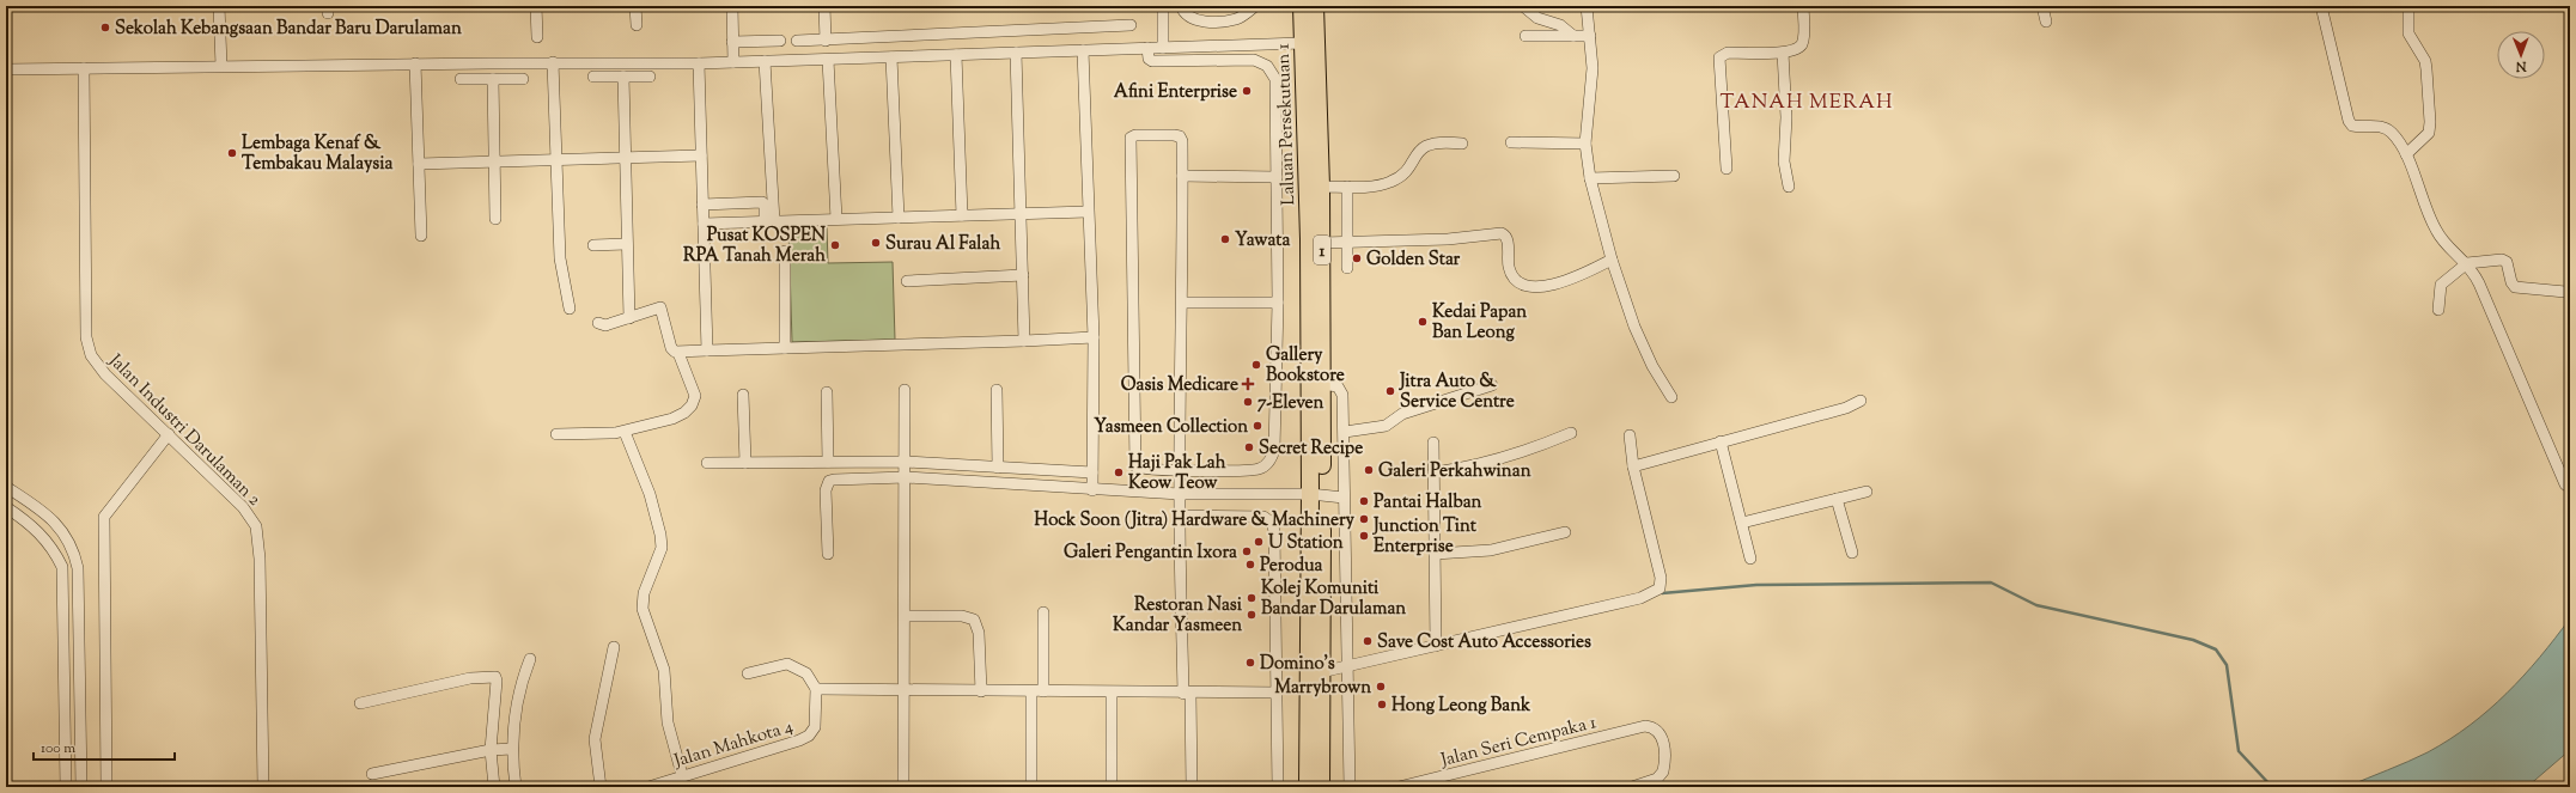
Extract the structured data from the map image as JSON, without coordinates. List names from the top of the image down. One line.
{"streets":{"highway":["Laluan Persekutuan 1","1"],"street":["Jalan Industri Darulaman 2","Jalan Seri Cempaka 1","Jalan Mahkota 4"]},"districts":["TANAH MERAH"],"places":{"other":["Sekolah Kebangsaan Bandar Baru Darulaman","Afini Enterprise","Lembaga Kenaf & Tembakau Malaysia","Yawata","Surau Al Falah","Pusat KOSPEN RPA Tanah Merah","Golden Star","Kedai Papan Ban Leong","Gallery Bookstore","Jitra Auto & Service Centre","7-Eleven","Yasmeen Collection","Secret Recipe","Galeri Perkahwinan","Haji Pak Lah Keow Teow","Pantai Halban","Hock Soon (Jitra) Hardware & Machinery","Junction Tint Enterprise","U Station","Galeri Pengantin Ixora","Perodua","Kolej Komuniti Bandar Darulaman","Restoran Nasi Kandar Yasmeen","Save Cost Auto Accessories","Domino's","Marrybrown","Hong Leong Bank"],"health":["Oasis Medicare"]},"scale_bar":"100 m","north":"bottom"}
